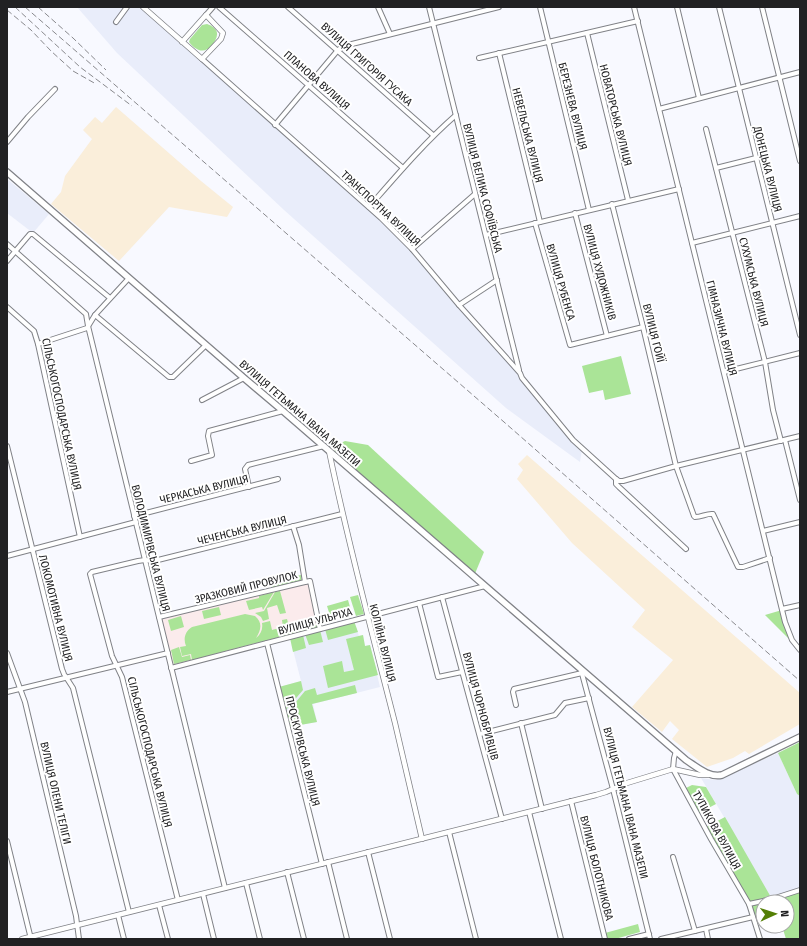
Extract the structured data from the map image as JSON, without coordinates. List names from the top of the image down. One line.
{"streets":{"main road":["ВУЛИЦЯ ГЕТЬМАНА ІВАНА МАЗЕПИ"],"street":["ВУЛИЦЯ ГРИГОРІЯ ГУСАКА","ПЛАНОВА ВУЛИЦЯ","БЕРЕЗНЕВА ВУЛИЦЯ","НОВАТОРСЬКА ВУЛИЦЯ","НЕВЕЛЬСЬКА ВУЛИЦЯ","ДОНЕЦЬКА ВУЛИЦЯ","ВУЛИЦЯ ВЕЛИКА СОФІЇВСЬКА","ТРАНСПОРТНА ВУЛИЦЯ","ВУЛИЦЯ ХУДОЖНИКІВ","ВУЛИЦЯ РУБЕНСА","СУХУМСЬКА ВУЛИЦЯ","ГІМНАЗИЧНА ВУЛИЦЯ","ВУЛИЦЯ ГОЙЇ","СІЛЬСЬКОГОСПОДАРСЬКА ВУЛИЦЯ","ЧЕРКАСЬКА ВУЛИЦЯ","ЧЕЧЕНСЬКА ВУЛИЦЯ","ВОЛОДИМИРІВСЬКА ВУЛИЦЯ","ЗРАЗКОВИЙ ПРОВУЛОК","ЛОКОМОТИВНА ВУЛИЦЯ","ВУЛИЦЯ УЛЬРІХА","КОЛІЙНА ВУЛИЦЯ","ВУЛИЦЯ ЧОРНОБРИВЦІВ","ПРОСКУРІВСЬКА ВУЛИЦЯ","ВУЛИЦЯ ОЛЕНИ ТЕЛІГИ","ТУПИКОВА ВУЛИЦЯ","ВУЛИЦЯ БОЛОТНИКОВА"]},"crossings":[["НЕВЕЛЬСЬКА ВУЛИЦЯ","ВУЛИЦЯ РУБЕНСА"],["ВУЛИЦЯ ВЕЛИКА СОФІЇВСЬКА","ТРАНСПОРТНА ВУЛИЦЯ"],["ВУЛИЦЯ ХУДОЖНИКІВ","ВУЛИЦЯ РУБЕНСА"],["ГІМНАЗИЧНА ВУЛИЦЯ","ВУЛИЦЯ ГОЙЇ"],["ВУЛИЦЯ ГЕТЬМАНА ІВАНА МАЗЕПИ","ВУЛИЦЯ УЛЬРІХА"],["ВУЛИЦЯ ГЕТЬМАНА ІВАНА МАЗЕПИ","КОЛІЙНА ВУЛИЦЯ"],["СІЛЬСЬКОГОСПОДАРСЬКА ВУЛИЦЯ","ЧЕЧЕНСЬКА ВУЛИЦЯ"],["СІЛЬСЬКОГОСПОДАРСЬКА ВУЛИЦЯ","ВОЛОДИМИРІВСЬКА ВУЛИЦЯ"],["ЧЕРКАСЬКА ВУЛИЦЯ","ВОЛОДИМИРІВСЬКА ВУЛИЦЯ"],["ЧЕЧЕНСЬКА ВУЛИЦЯ","ВОЛОДИМИРІВСЬКА ВУЛИЦЯ"],["ЧЕЧЕНСЬКА ВУЛИЦЯ","ЗРАЗКОВИЙ ПРОВУЛОК"],["ЧЕЧЕНСЬКА ВУЛИЦЯ","КОЛІЙНА ВУЛИЦЯ"],["ВОЛОДИМИРІВСЬКА ВУЛИЦЯ","ЗРАЗКОВИЙ ПРОВУЛОК"],["ВОЛОДИМИРІВСЬКА ВУЛИЦЯ","ВУЛИЦЯ УЛЬРІХА"],["ВУЛИЦЯ УЛЬРІХА","КОЛІЙНА ВУЛИЦЯ"],["ВУЛИЦЯ УЛЬРІХА","ВУЛИЦЯ ЧОРНОБРИВЦІВ"],["ВУЛИЦЯ УЛЬРІХА","ПРОСКУРІВСЬКА ВУЛИЦЯ"]],"north":"right"}
